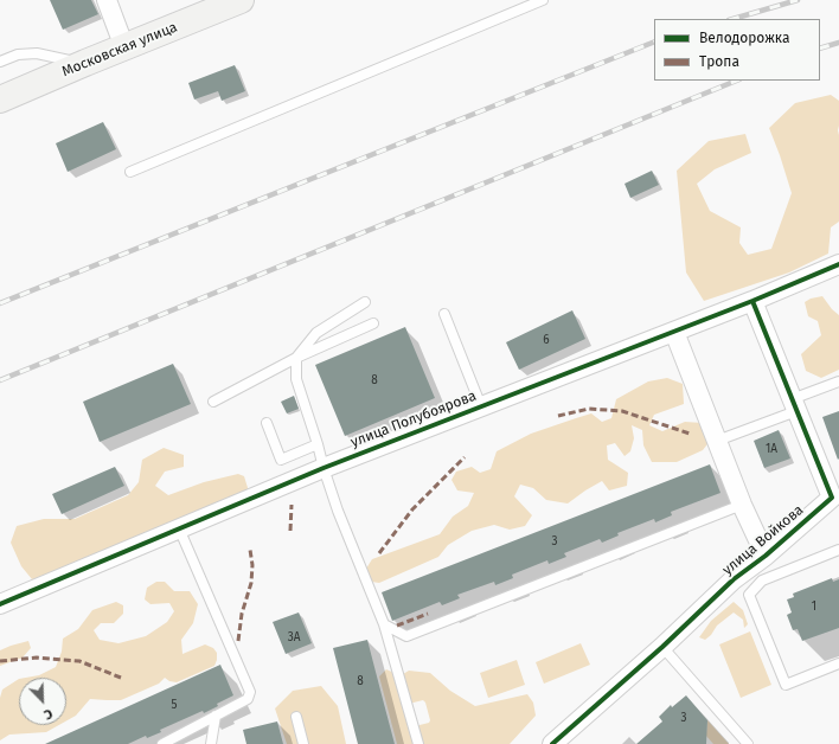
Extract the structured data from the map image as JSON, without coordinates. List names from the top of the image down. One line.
{"streets":{"main road":["Московская улица"],"street":["улица Полубоярова","улица Войкова"]},"crossings":[["улица Полубоярова","улица Войкова"]],"house_numbers":["6","8","1А","3","1","3А","8","5","3"],"legend":["Велодорожка","Тропа"],"north":"bottom right"}
